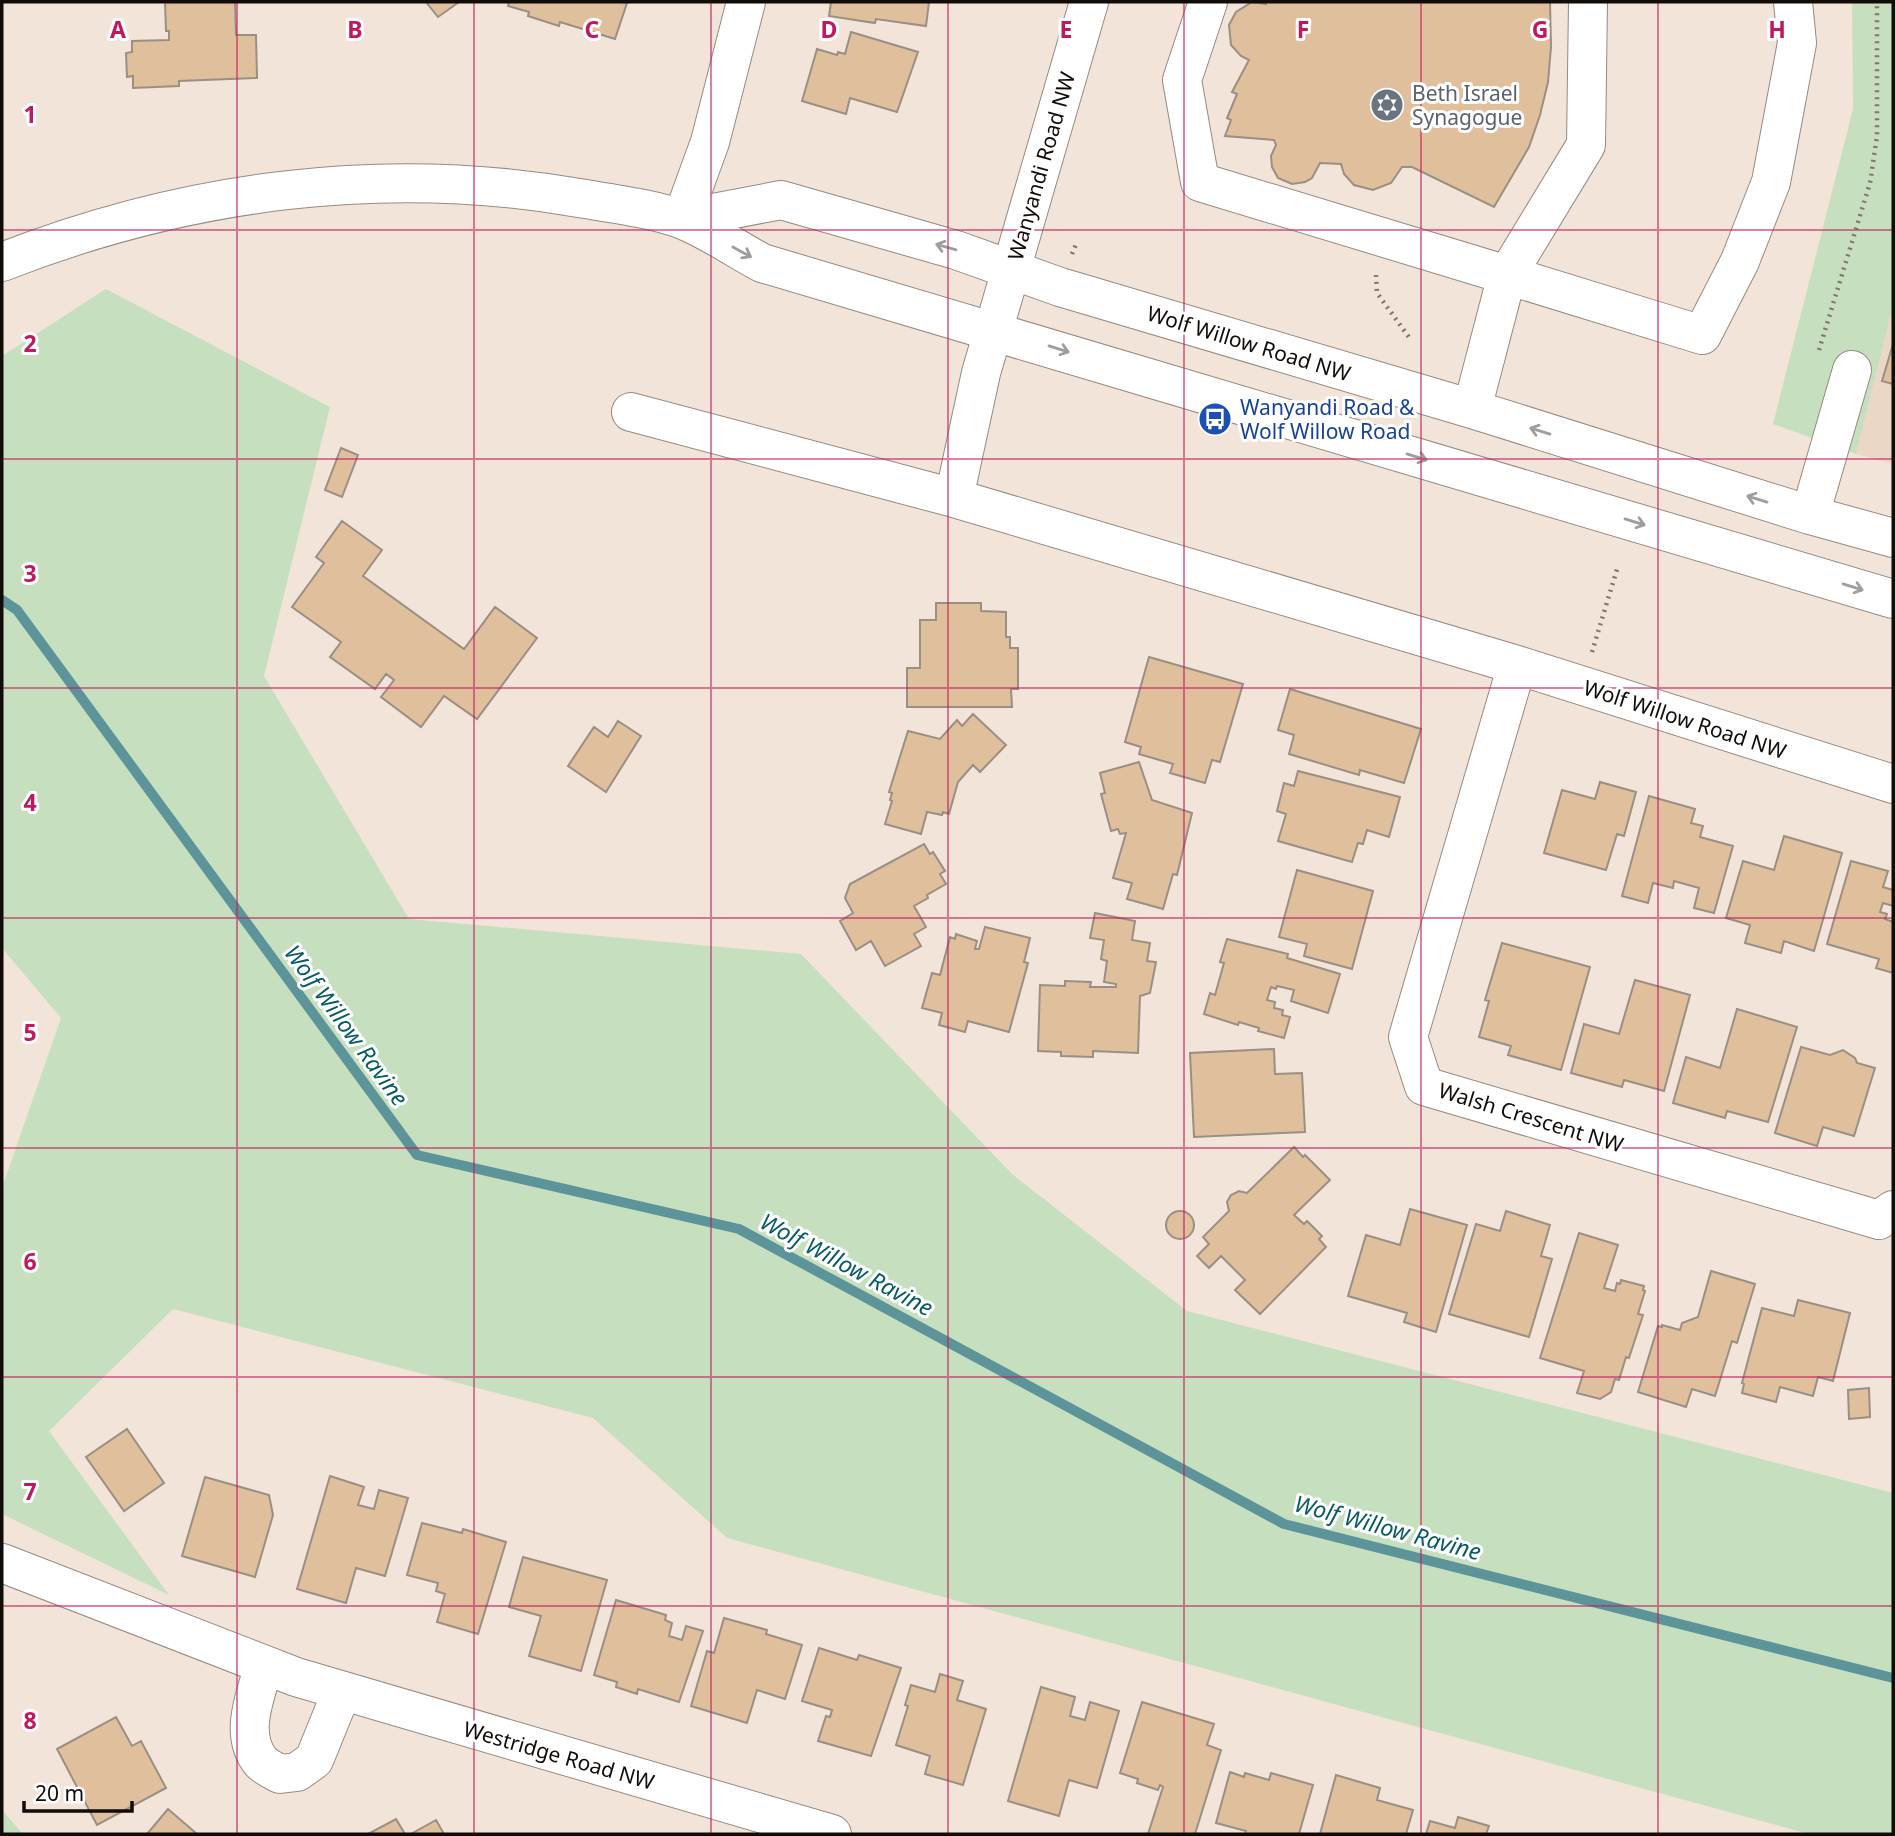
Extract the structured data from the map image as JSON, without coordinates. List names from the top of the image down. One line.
{"streets":{"street":["Wanyandi Road NW","Wolf Willow Road NW","Walsh Crescent NW","Westridge Road NW"]},"crossings":[["Wanyandi Road NW","Wolf Willow Road NW"],["Wolf Willow Road NW","Walsh Crescent NW"]],"water":["Wolf Willow Ravine"],"places":{"synagogue":["Beth Israel Synagogue"],"bus stop":["Wanyandi Road & Wolf Willow Road"]},"scale_bar":"20 m","grid":{"columns":["A","B","C","D","E","F","G","H"],"rows":["1","2","3","4","5","6","7","8"]}}
